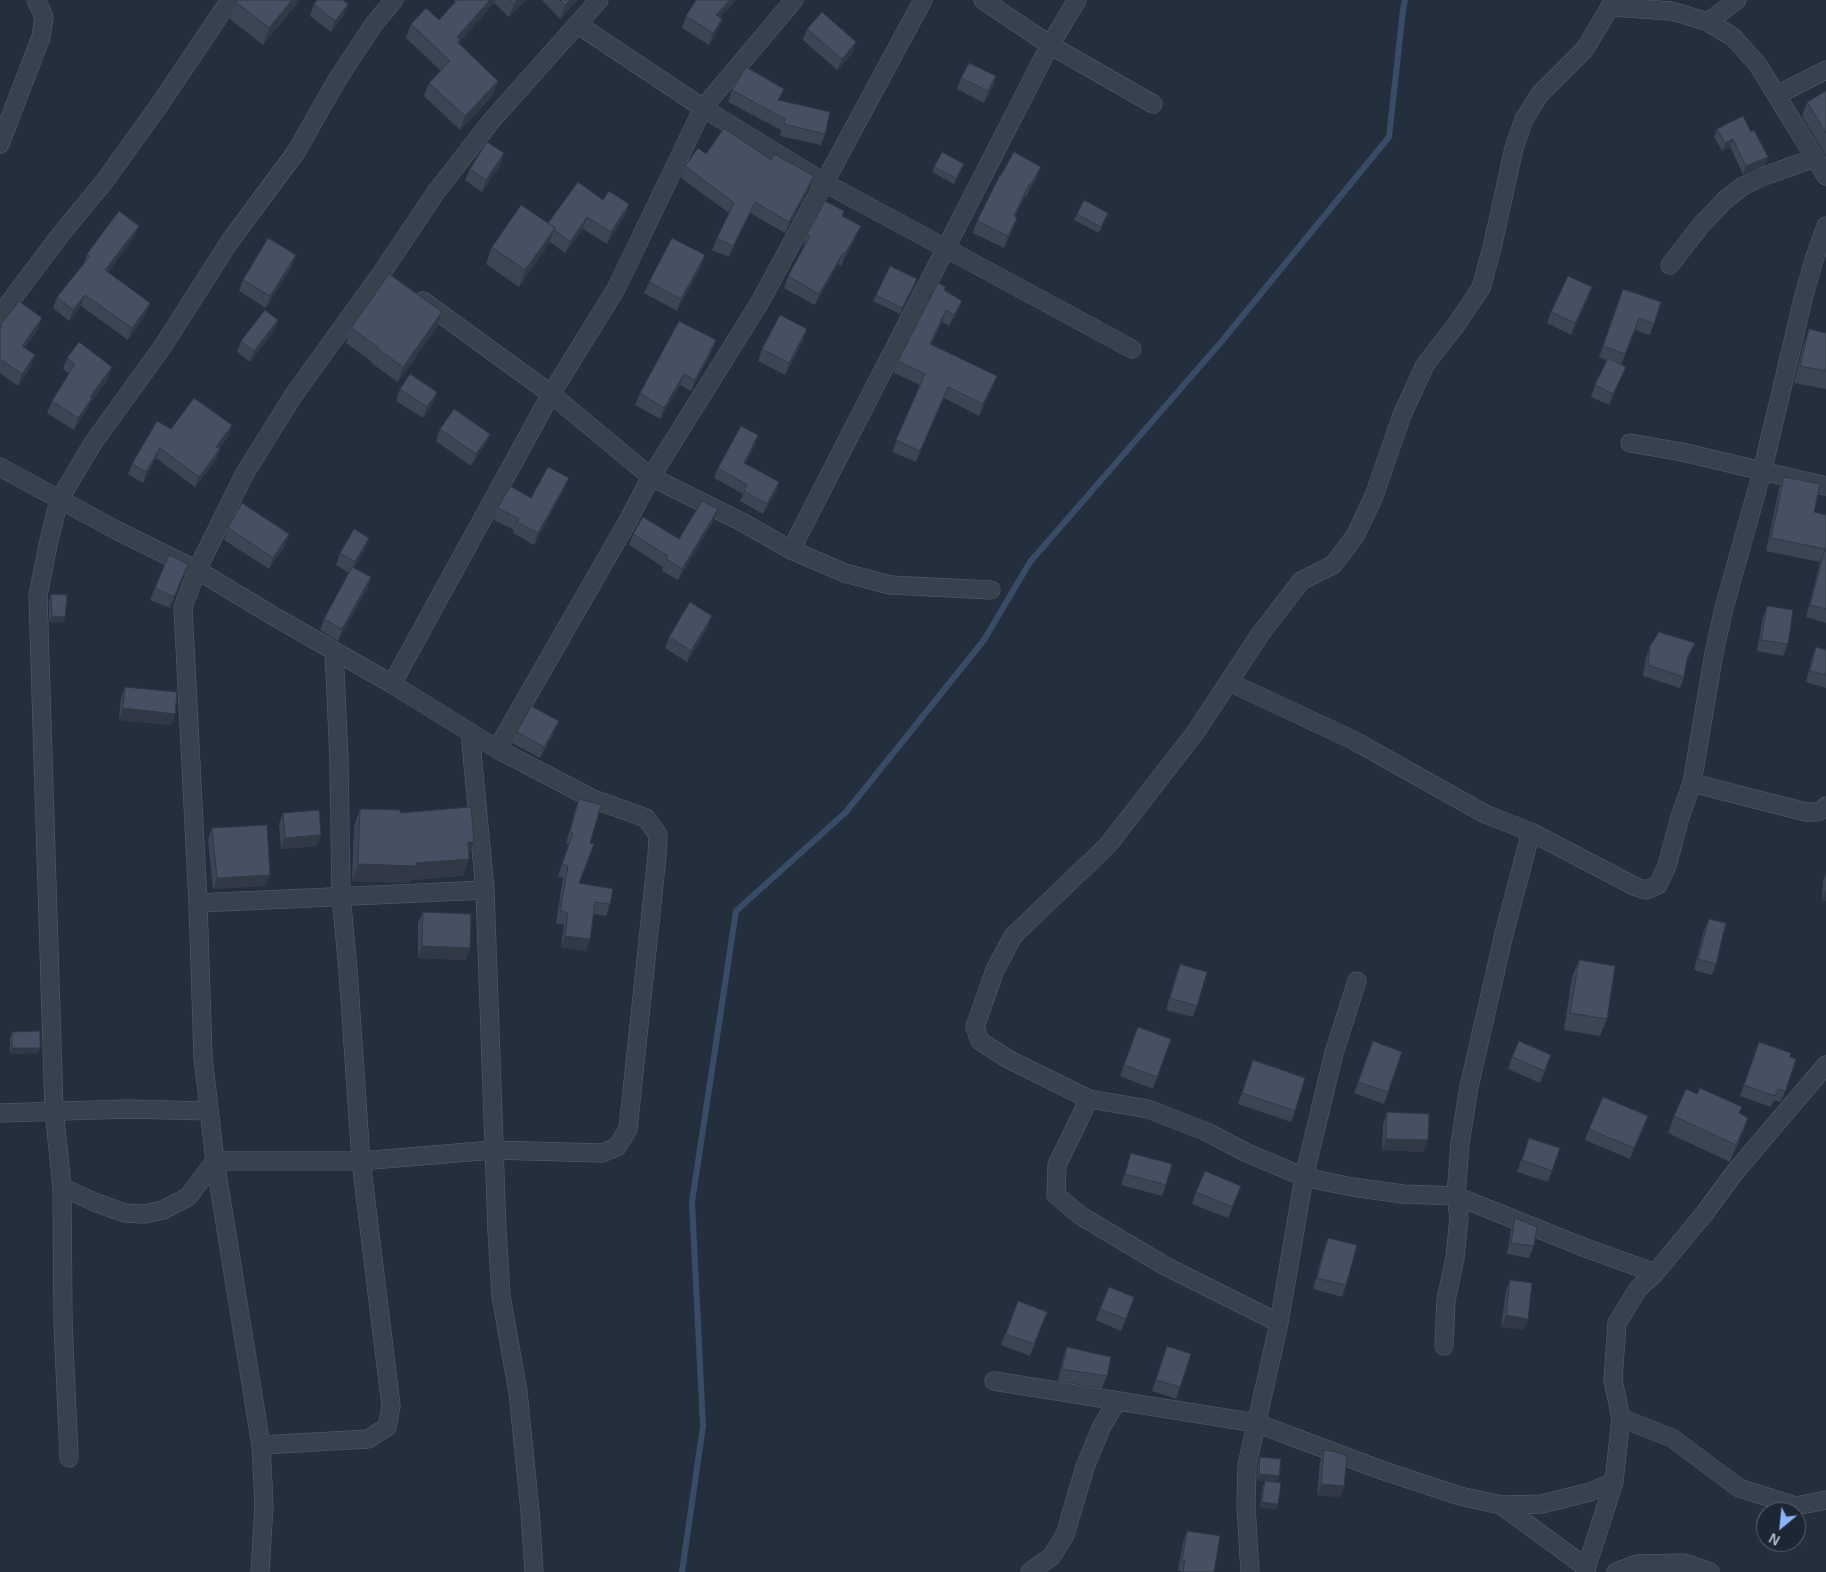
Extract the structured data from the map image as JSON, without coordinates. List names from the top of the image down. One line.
{"north":"bottom left"}
